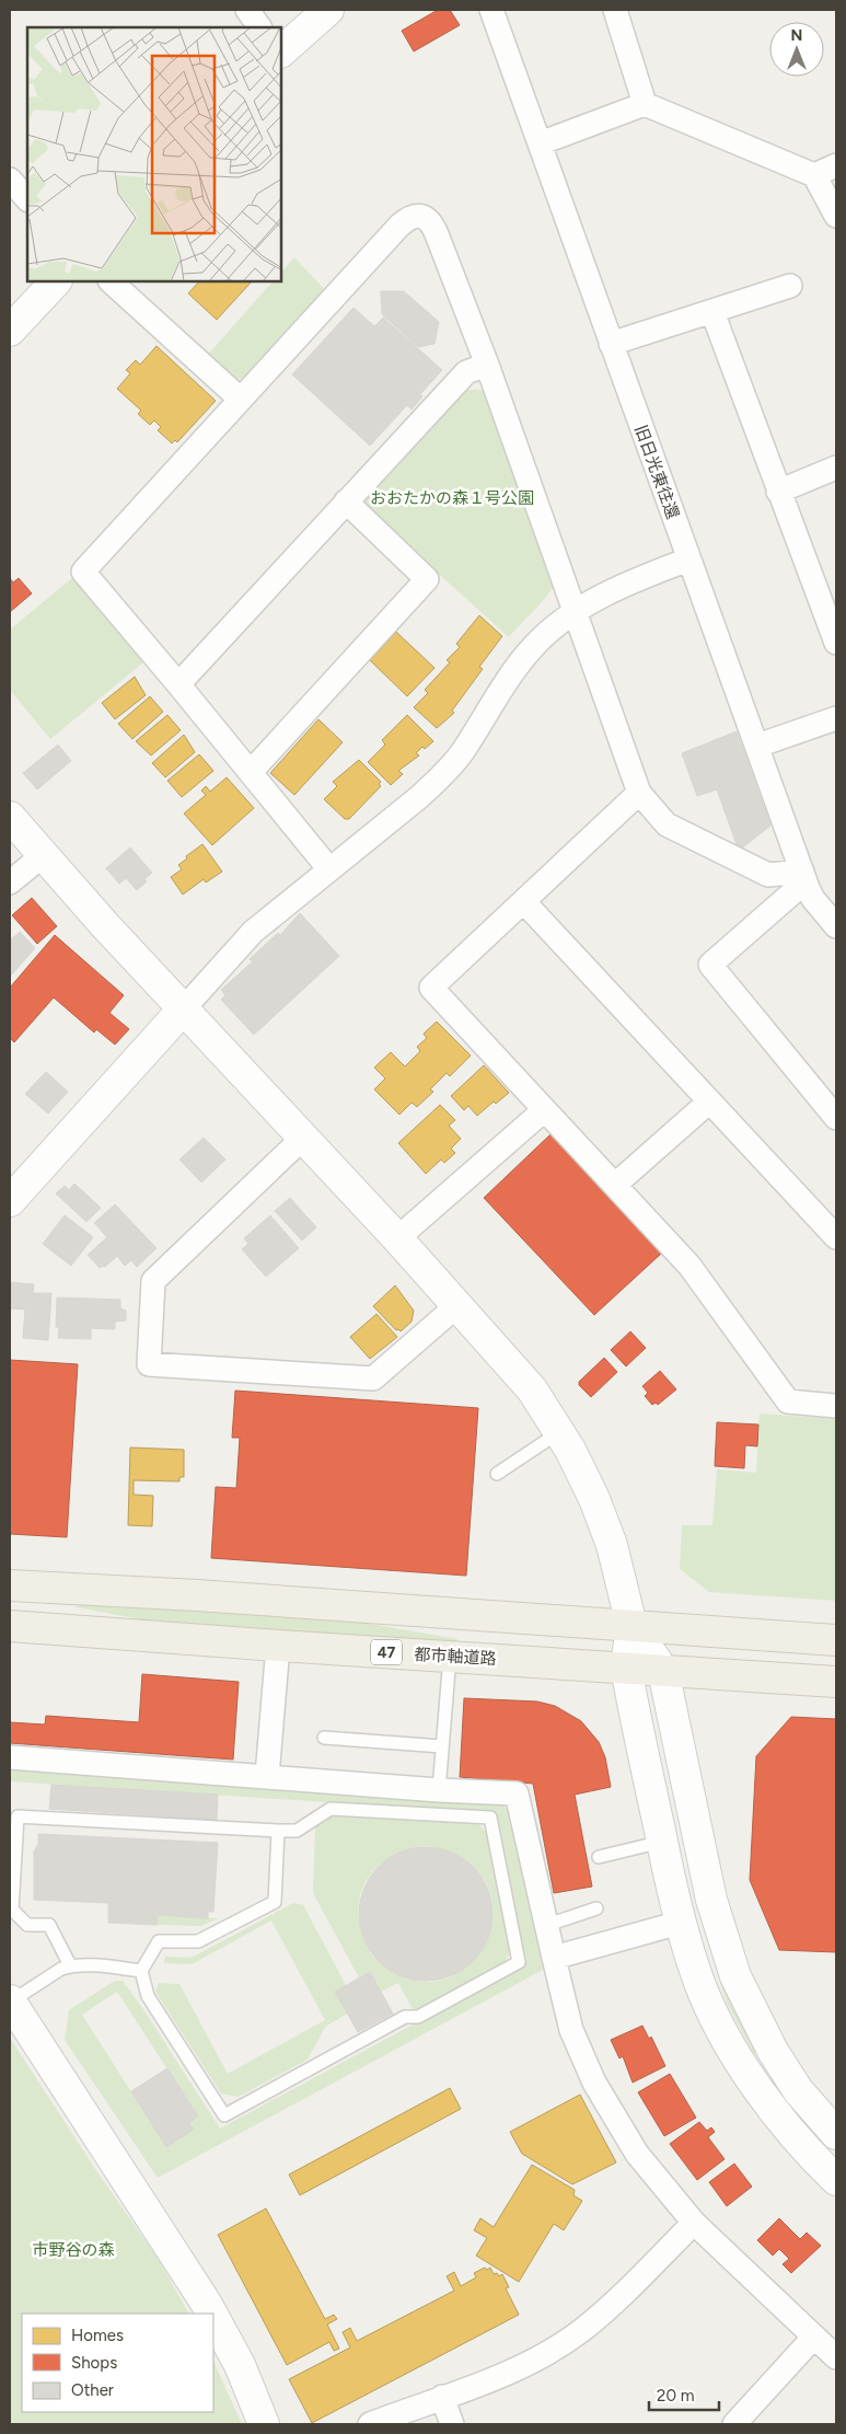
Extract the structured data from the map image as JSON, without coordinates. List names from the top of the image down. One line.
{"streets":{"main road":["47","都市軸道路"],"street":["旧日光東往還"]},"parks":["おおたかの森１号公園","市野谷の森"],"legend":["Homes","Shops","Other"],"scale_bar":"20 m","north":"top"}
